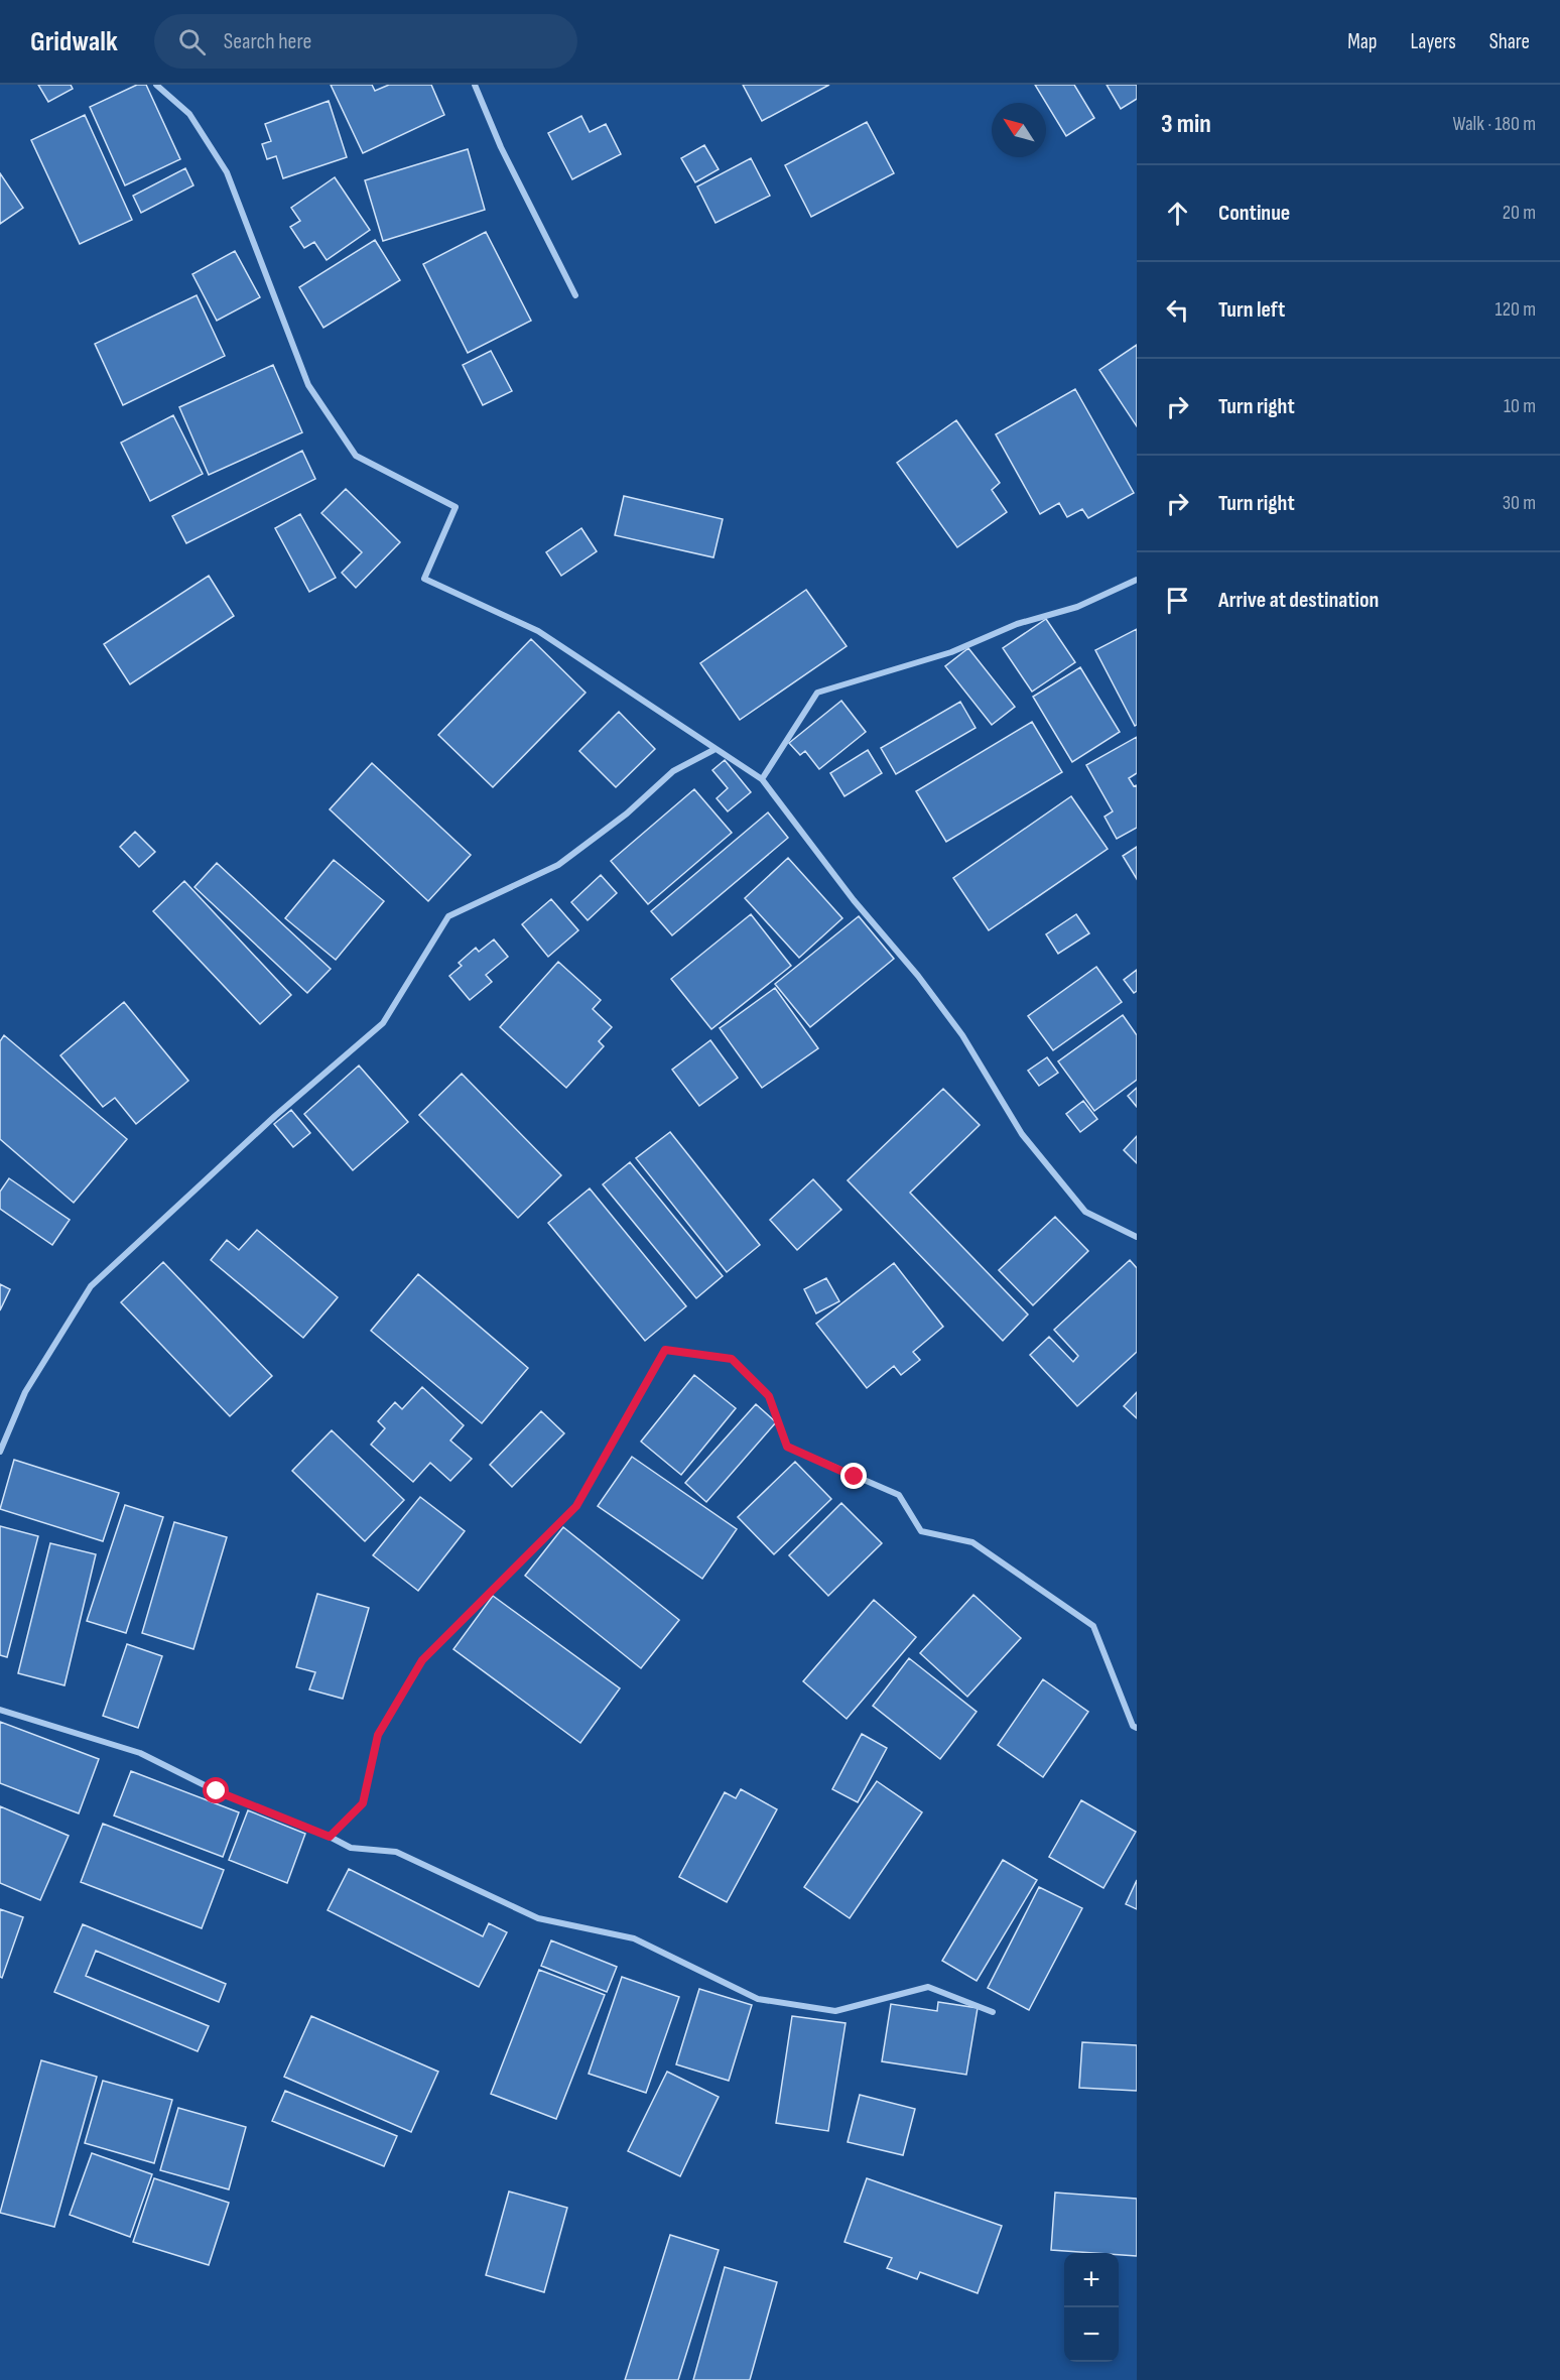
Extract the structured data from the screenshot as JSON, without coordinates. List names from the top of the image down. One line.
{"north":"top left","page":{"header":"Gridwalk","search":"Search here","nav":["Map","Layers","Share"],"heading":["3 min","Walk · 180 m"],"list":[["Continue","20 m"],["Turn left","120 m"],["Turn right","10 m"],["Turn right","30 m"],"Arrive at destination"],"map_buttons":["+","−"]}}
